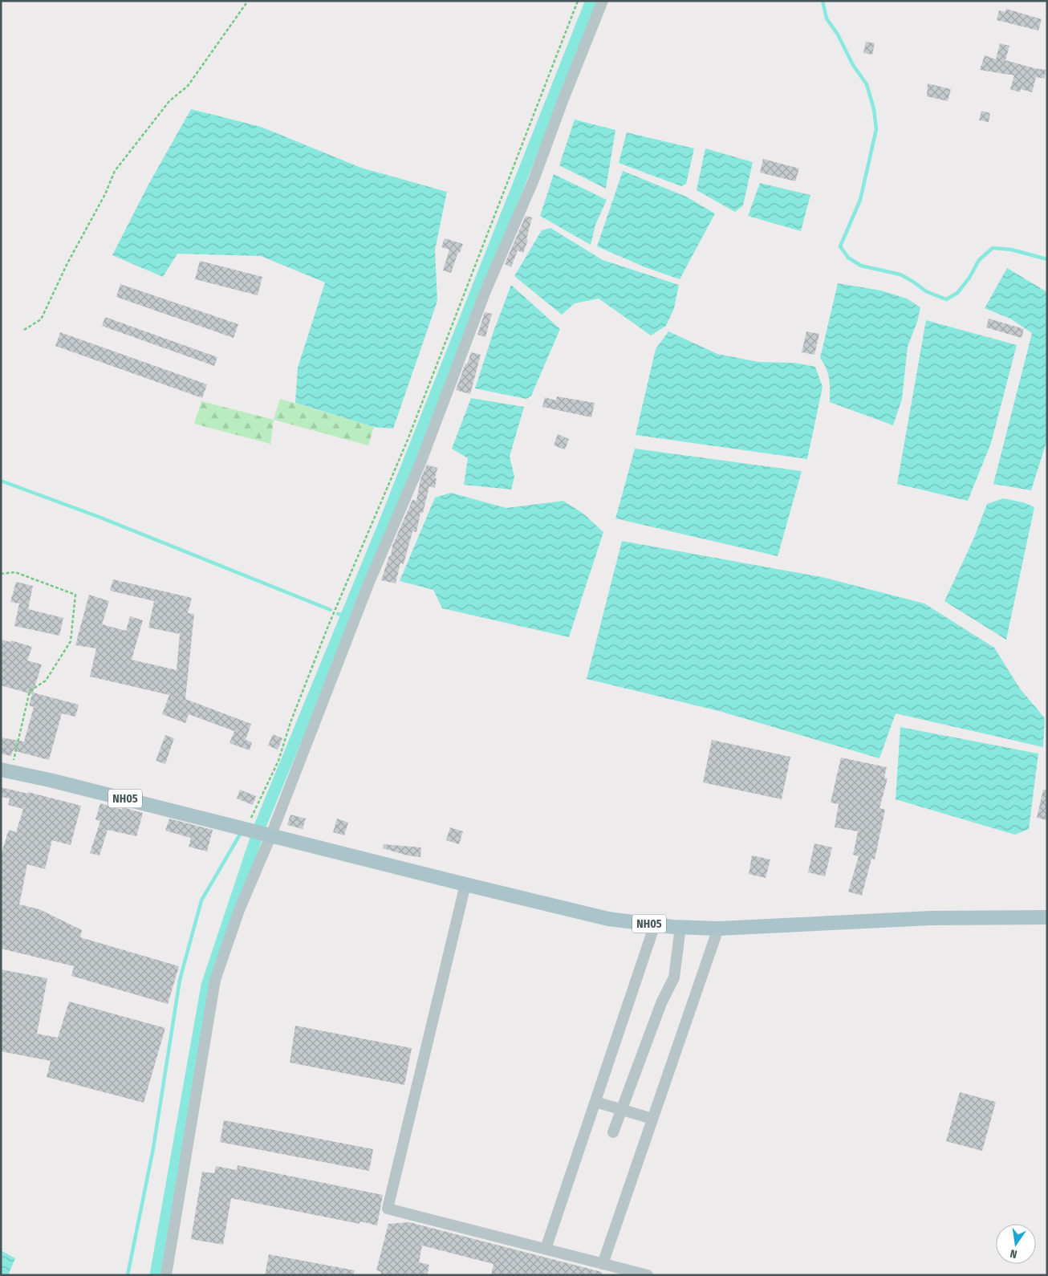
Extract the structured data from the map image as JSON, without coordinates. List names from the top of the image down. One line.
{"streets":{"main road":["NH05"]},"north":"bottom"}
